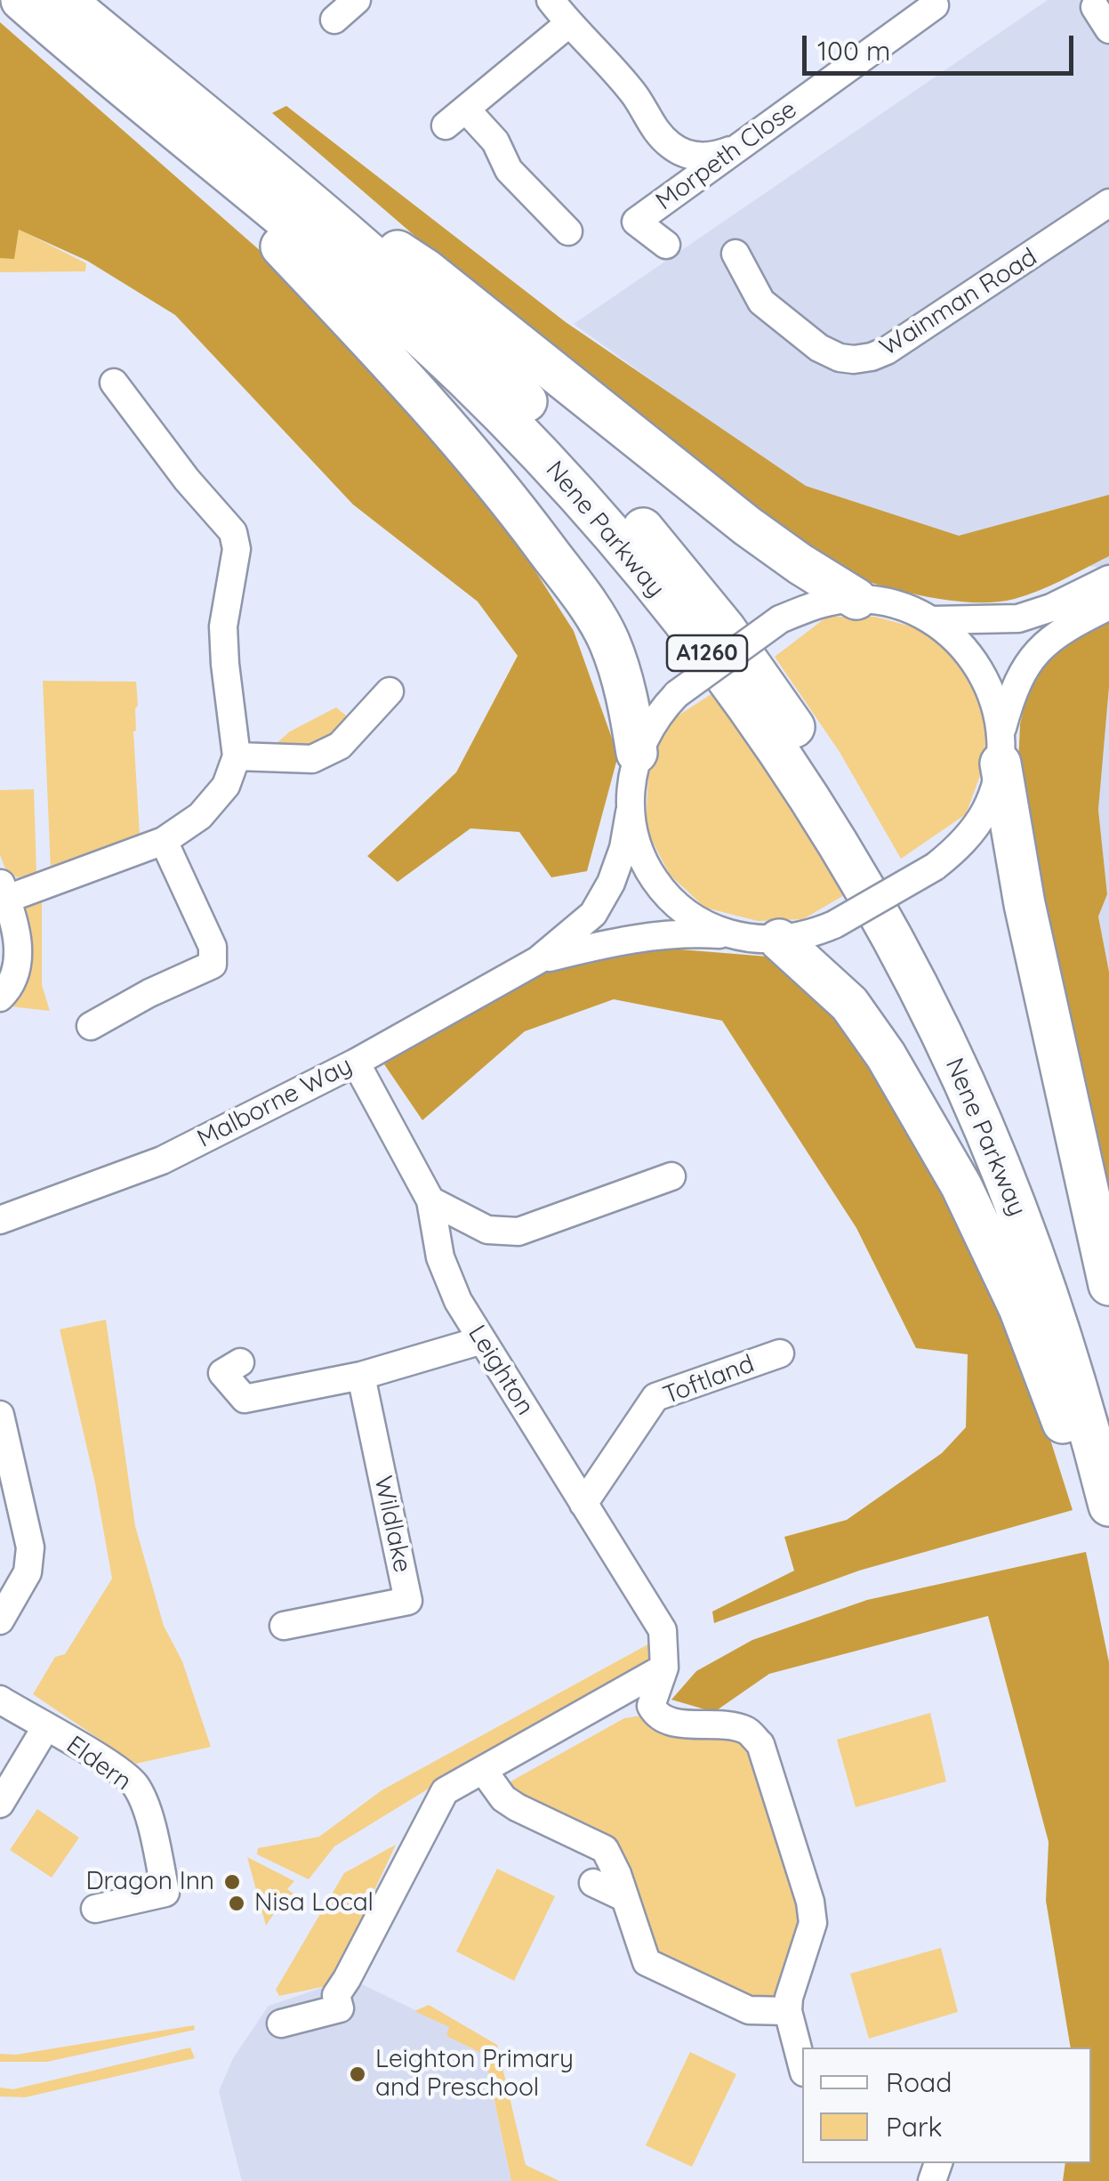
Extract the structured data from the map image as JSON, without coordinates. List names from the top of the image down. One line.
{"streets":{"highway":["Nene Parkway","A1260"],"street":["Morpeth Close","Wainman Road","Malborne Way","Leighton","Toftland","Wildlake","Eldern"]},"crossings":[["Malborne Way","Leighton"],["Leighton","Toftland"]],"places":["Dragon Inn","Nisa Local","Leighton Primary and Preschool"],"legend":["Road","Park"],"scale_bar":"100 m"}
